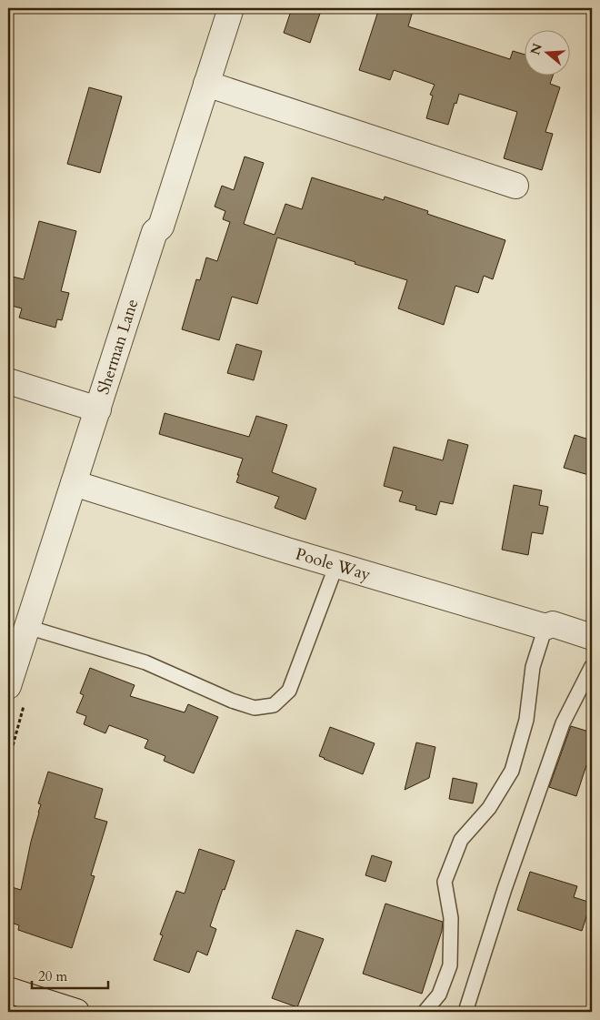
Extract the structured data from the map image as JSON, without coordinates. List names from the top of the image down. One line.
{"streets":{"street":["Sherman Lane","Poole Way"]},"crossings":[["Sherman Lane","Poole Way"]],"scale_bar":"20 m","north":"left"}
